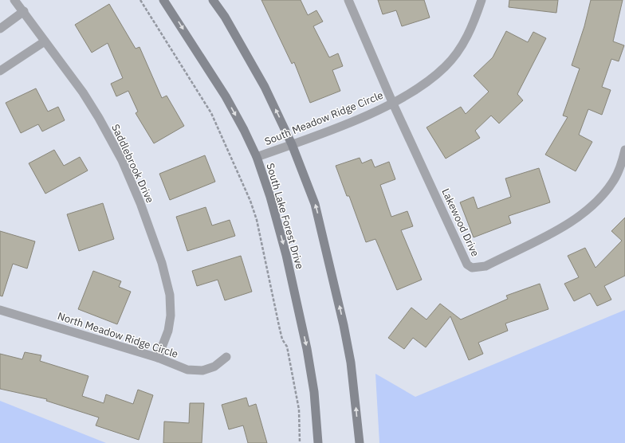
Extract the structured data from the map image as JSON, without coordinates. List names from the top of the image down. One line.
{"streets":{"main road":["South Lake Forest Drive"],"street":["South Meadow Ridge Circle","Saddlebrook Drive","Lakewood Drive","North Meadow Ridge Circle"]},"crossings":[["South Meadow Ridge Circle","South Lake Forest Drive"],["South Meadow Ridge Circle","Lakewood Drive"],["Saddlebrook Drive","North Meadow Ridge Circle"]]}
